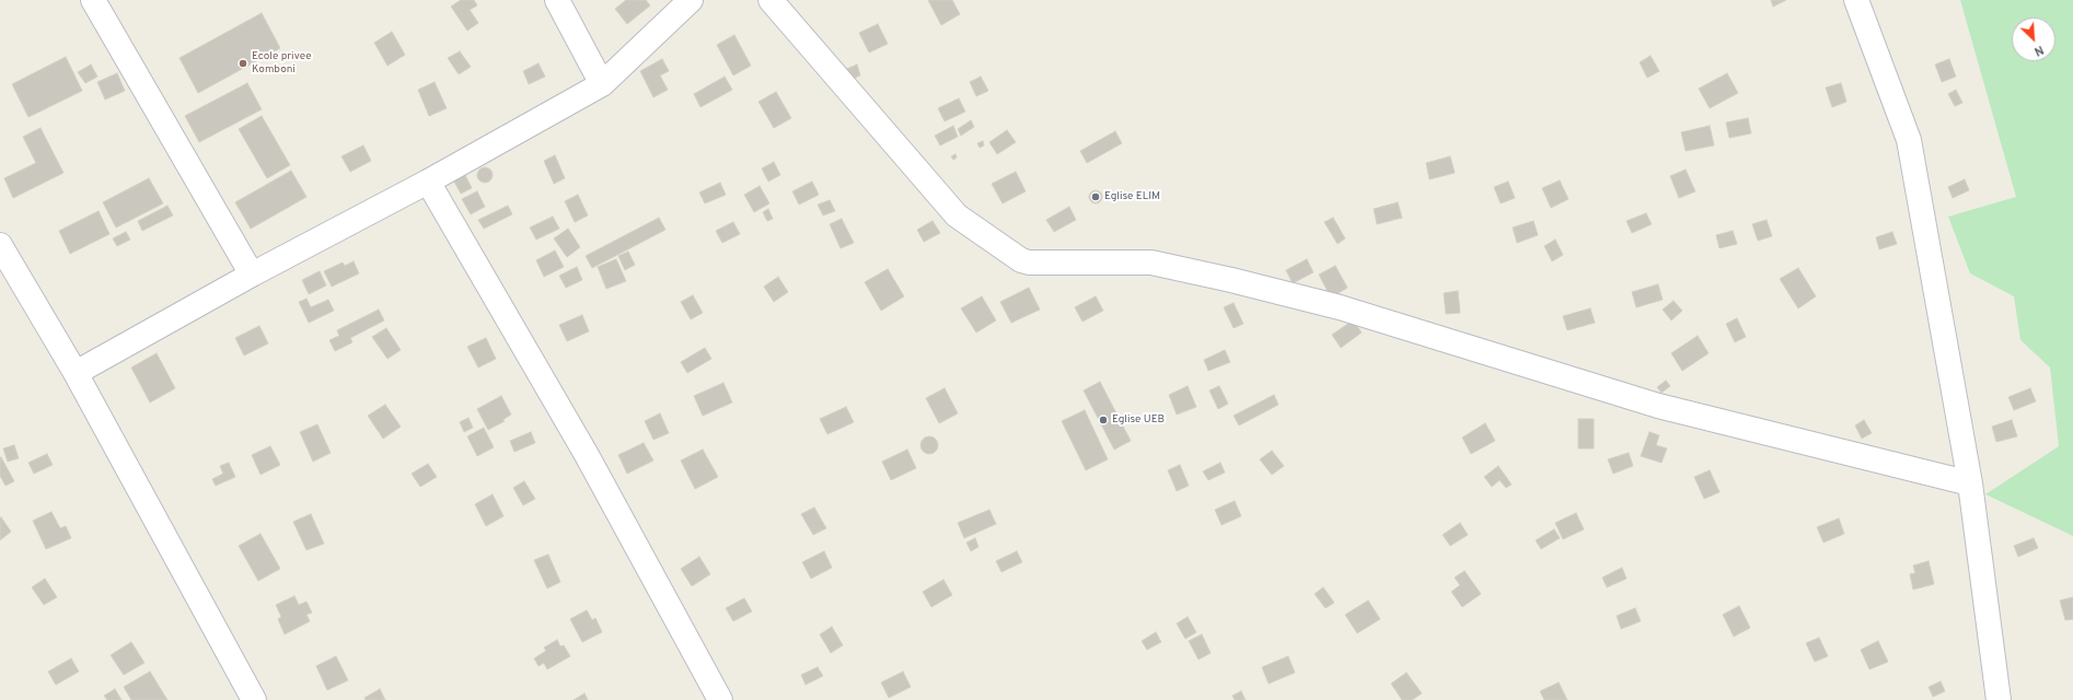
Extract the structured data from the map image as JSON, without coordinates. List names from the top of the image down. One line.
{"places":["Ecole privee Komboni","Eglise ELIM","Eglise UEB"],"north":"bottom right"}
